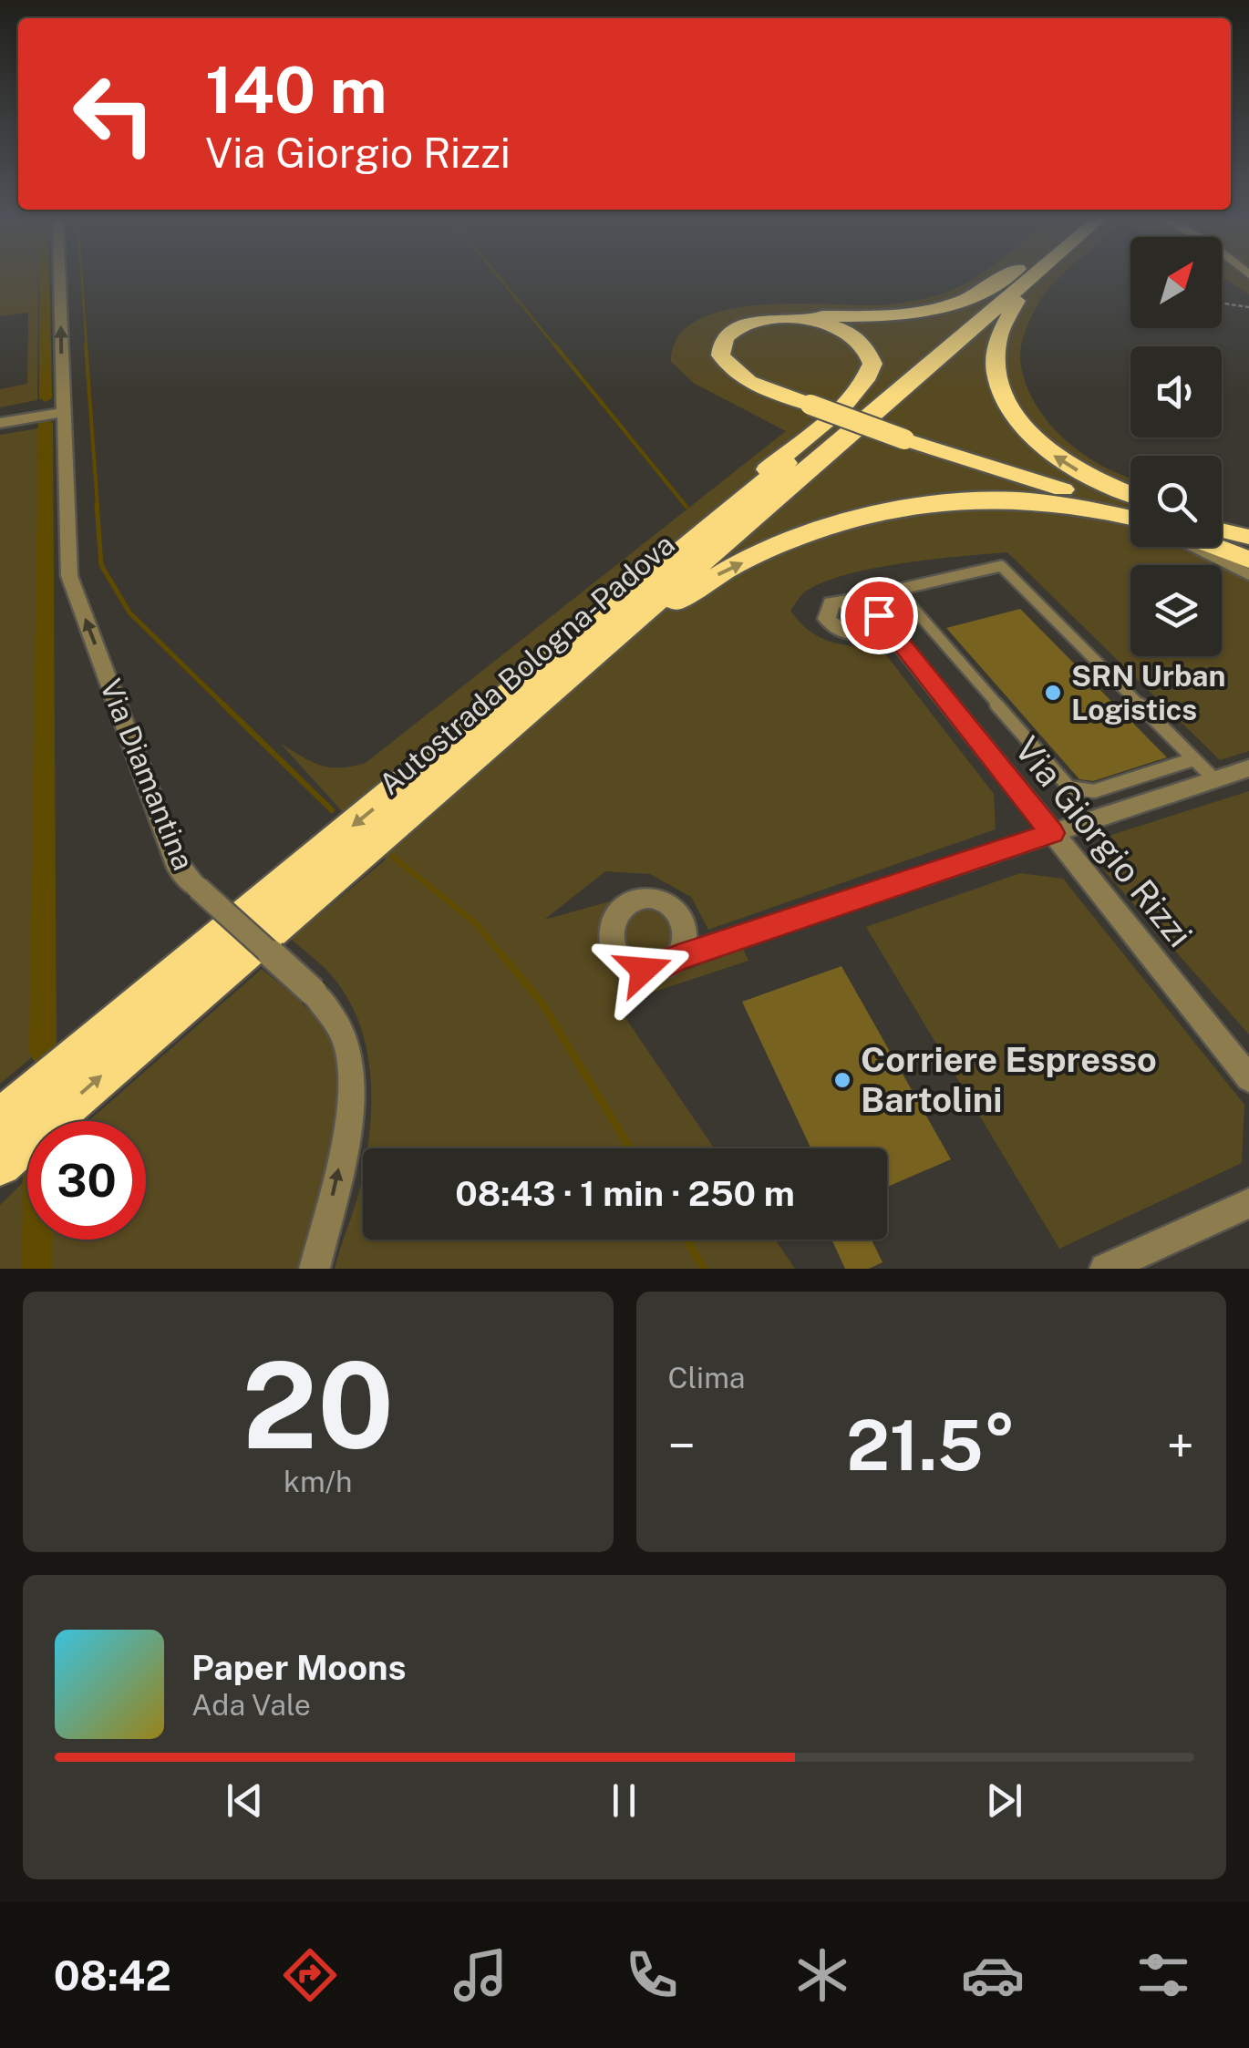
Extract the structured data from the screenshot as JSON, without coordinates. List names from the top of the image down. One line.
{"streets":{"highway":["Autostrada Bologna-Padova"],"street":["Via Diamantina","Via Giorgio Rizzi"]},"one_way":["Via Diamantina"],"places":["SRN Urban Logistics","Corriere Espresso Bartolini"],"north":"top right","page":{"turn":["140 m","Via Giorgio Rizzi"],"limit":"30","trip":"08:43 · 1 min · 250 m","tile":[["20","km/h"],"Clima"],"heat":["−","21.5°","+"],"song":["Paper Moons","Ada Vale"],"tabs":"08:42"}}
